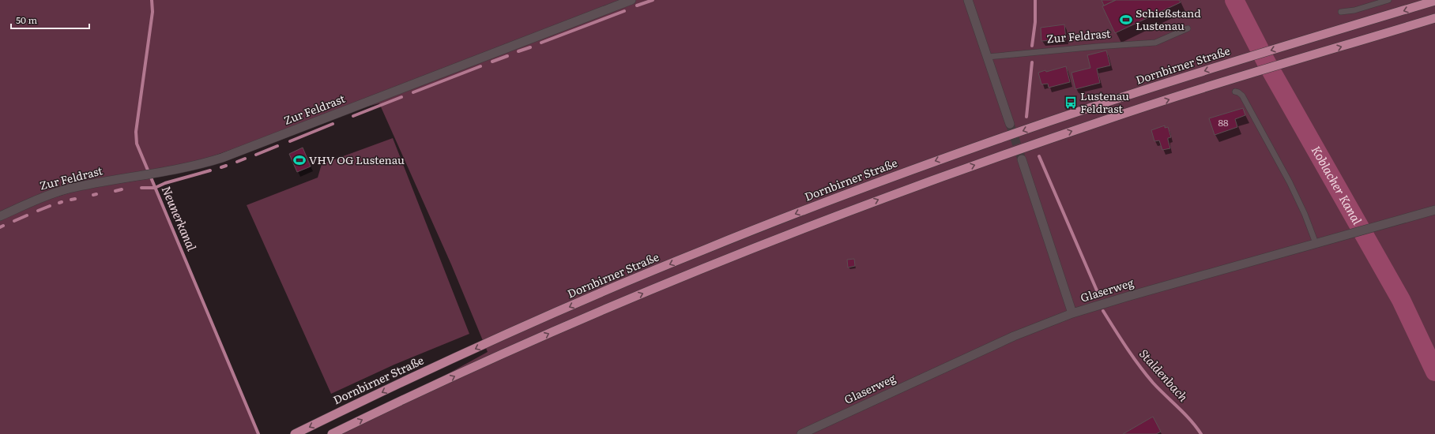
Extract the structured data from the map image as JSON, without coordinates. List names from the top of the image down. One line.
{"streets":{"main road":["Dornbirner Straße"],"street":["Zur Feldrast","Glaserweg"]},"water":["Koblacher Kanal","Neunerkanal","Staldenbach"],"places":{"sports":["Schießstand Lustenau","VHV OG Lustenau"],"bus stop":["Lustenau Feldrast"]},"house_numbers":["88"],"scale_bar":"50 m"}
